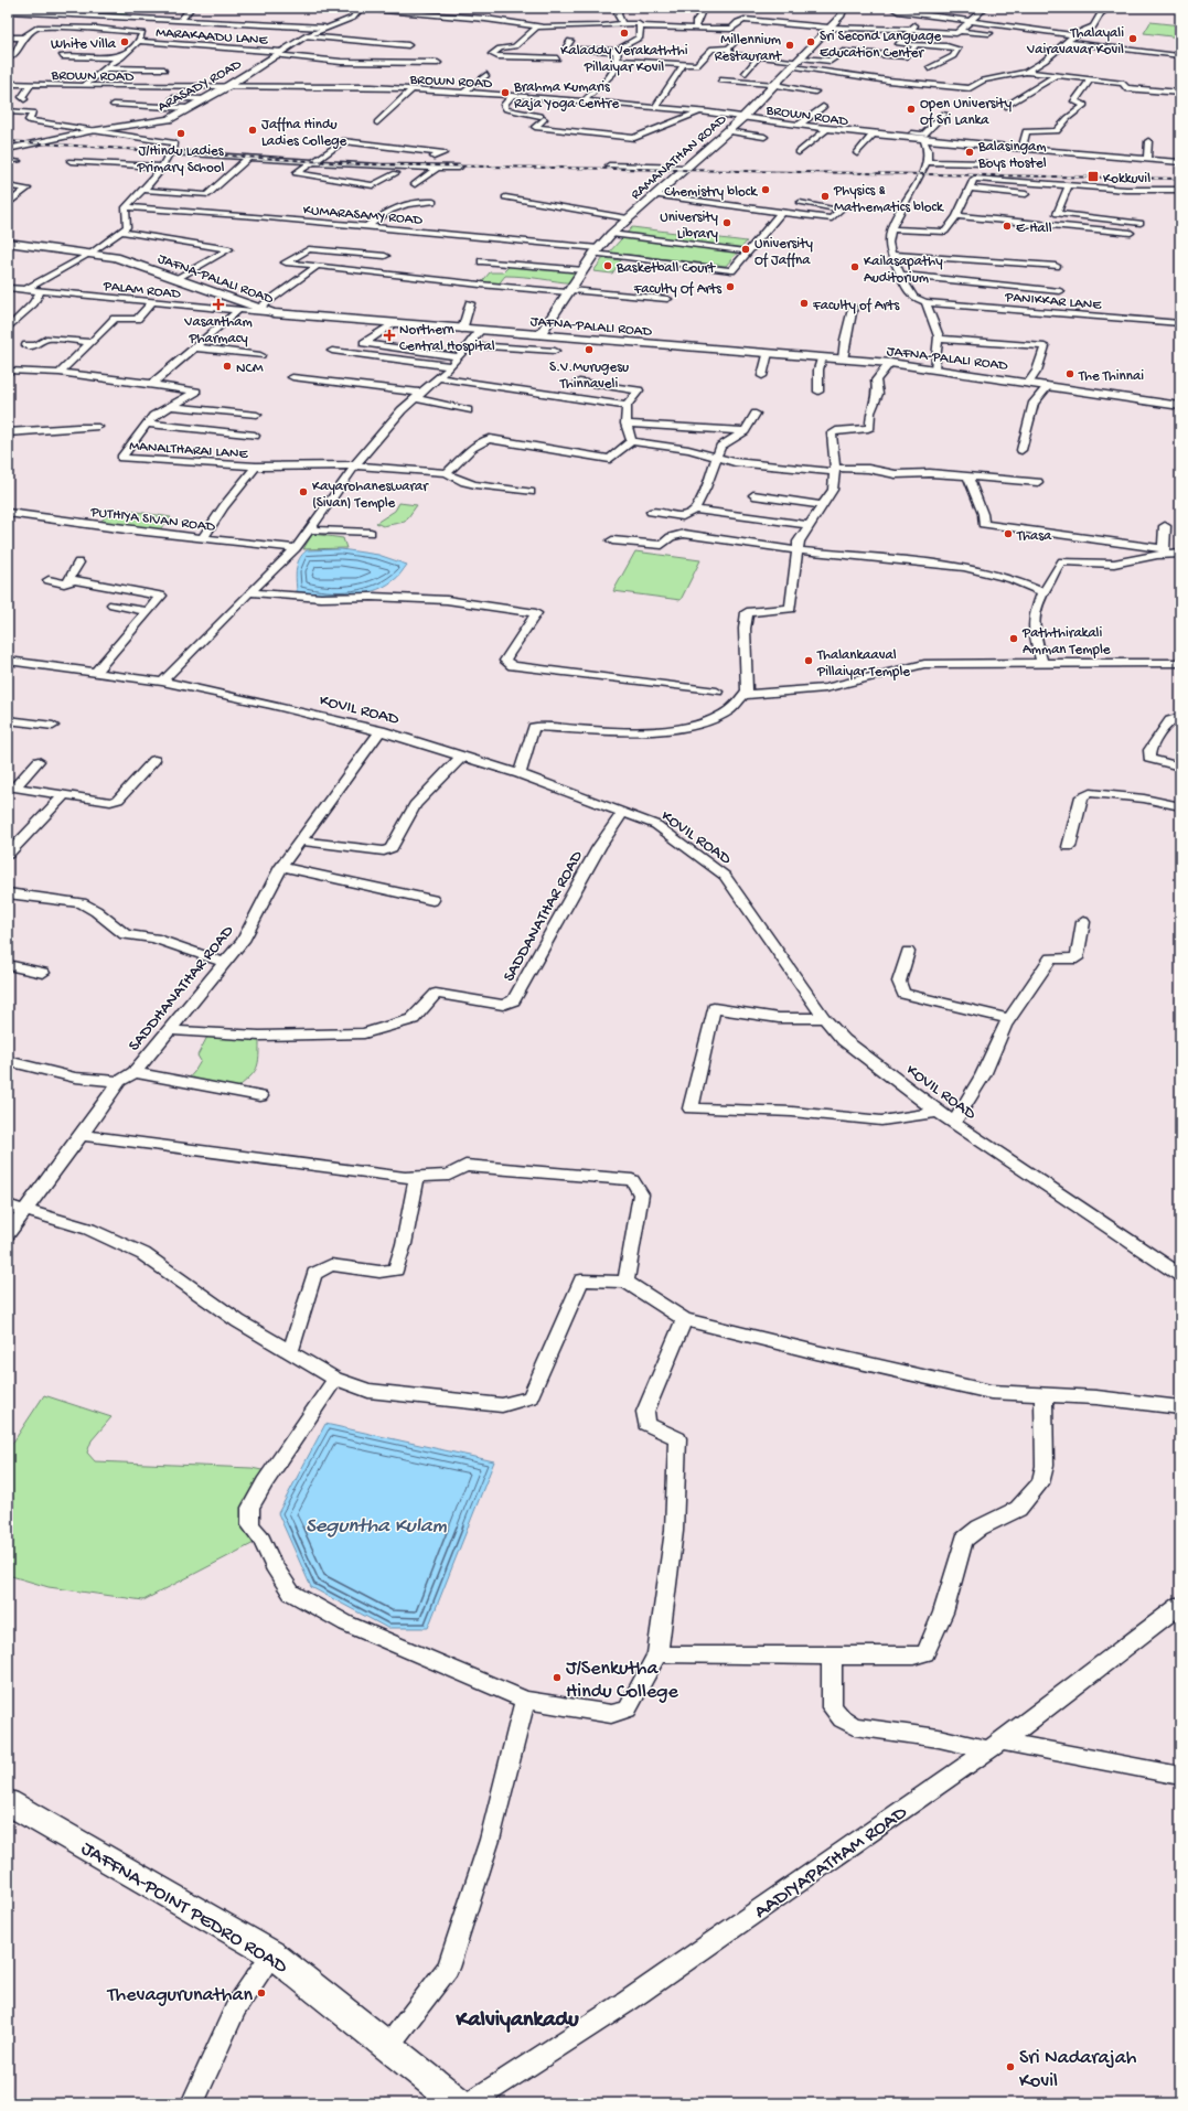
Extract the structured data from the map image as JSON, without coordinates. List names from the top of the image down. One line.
{"streets":{"main road":["ARASADY ROAD","RAMANATHAN ROAD","JAFNA-PALALI ROAD","JAFFNA-POINT PEDRO ROAD"],"street":["MARAKAADU LANE","BROWN ROAD","KUMARASAMY ROAD","PALAM ROAD","PANIKKAR LANE","MANALTHARAI LANE","PUTHIYA SIVAN ROAD","KOVIL ROAD","SADDANATHAR ROAD","SADDHANATHAR ROAD","AADIYAPATHAM ROAD"]},"crossings":[["MARAKAADU LANE","ARASADY ROAD"],["BROWN ROAD","ARASADY ROAD"],["BROWN ROAD","RAMANATHAN ROAD"],["RAMANATHAN ROAD","KUMARASAMY ROAD"],["RAMANATHAN ROAD","JAFNA-PALALI ROAD"],["JAFNA-PALALI ROAD","PALAM ROAD"],["KOVIL ROAD","SADDANATHAR ROAD"],["KOVIL ROAD","SADDHANATHAR ROAD"],["SADDANATHAR ROAD","SADDHANATHAR ROAD"]],"districts":["Kalviyankadu"],"water":["Seguntha Kulam"],"places":{"other":["Kaladdy Verakaththi Pillaiyar Kovil","Thalayali Vairavavar Kovil","White Villa","Sri Second Language Education Center","Millennium Restaurant","Brahma Kumaris Raja Yoga Centre","Open University Of Sri Lanka","Jaffna Hindu Ladies College","J/Hindu Ladies Primary School","Balasingam Boys Hostel","Chemistry block","Physics & Mathematics block","University Library","E-Hall","University Of Jaffna","Basketball Court","Kailasapathy Auditorium","Faculty Of Arts","Faculty of Arts","S.V.Murugesu Thinnaveli","NCM","The Thinnai","Kayarohaneswarar (Sivan) Temple","Thasa","Paththirakali Amman Temple","Thalankaaval Pillaiyar Temple","J/Senkutha Hindu College","Thevagurunathan","Sri Nadarajah Kovil"],"transit":["Kokkuvil"],"health":["Vasantham Pharmacy","Northern Central Hospital"]}}
